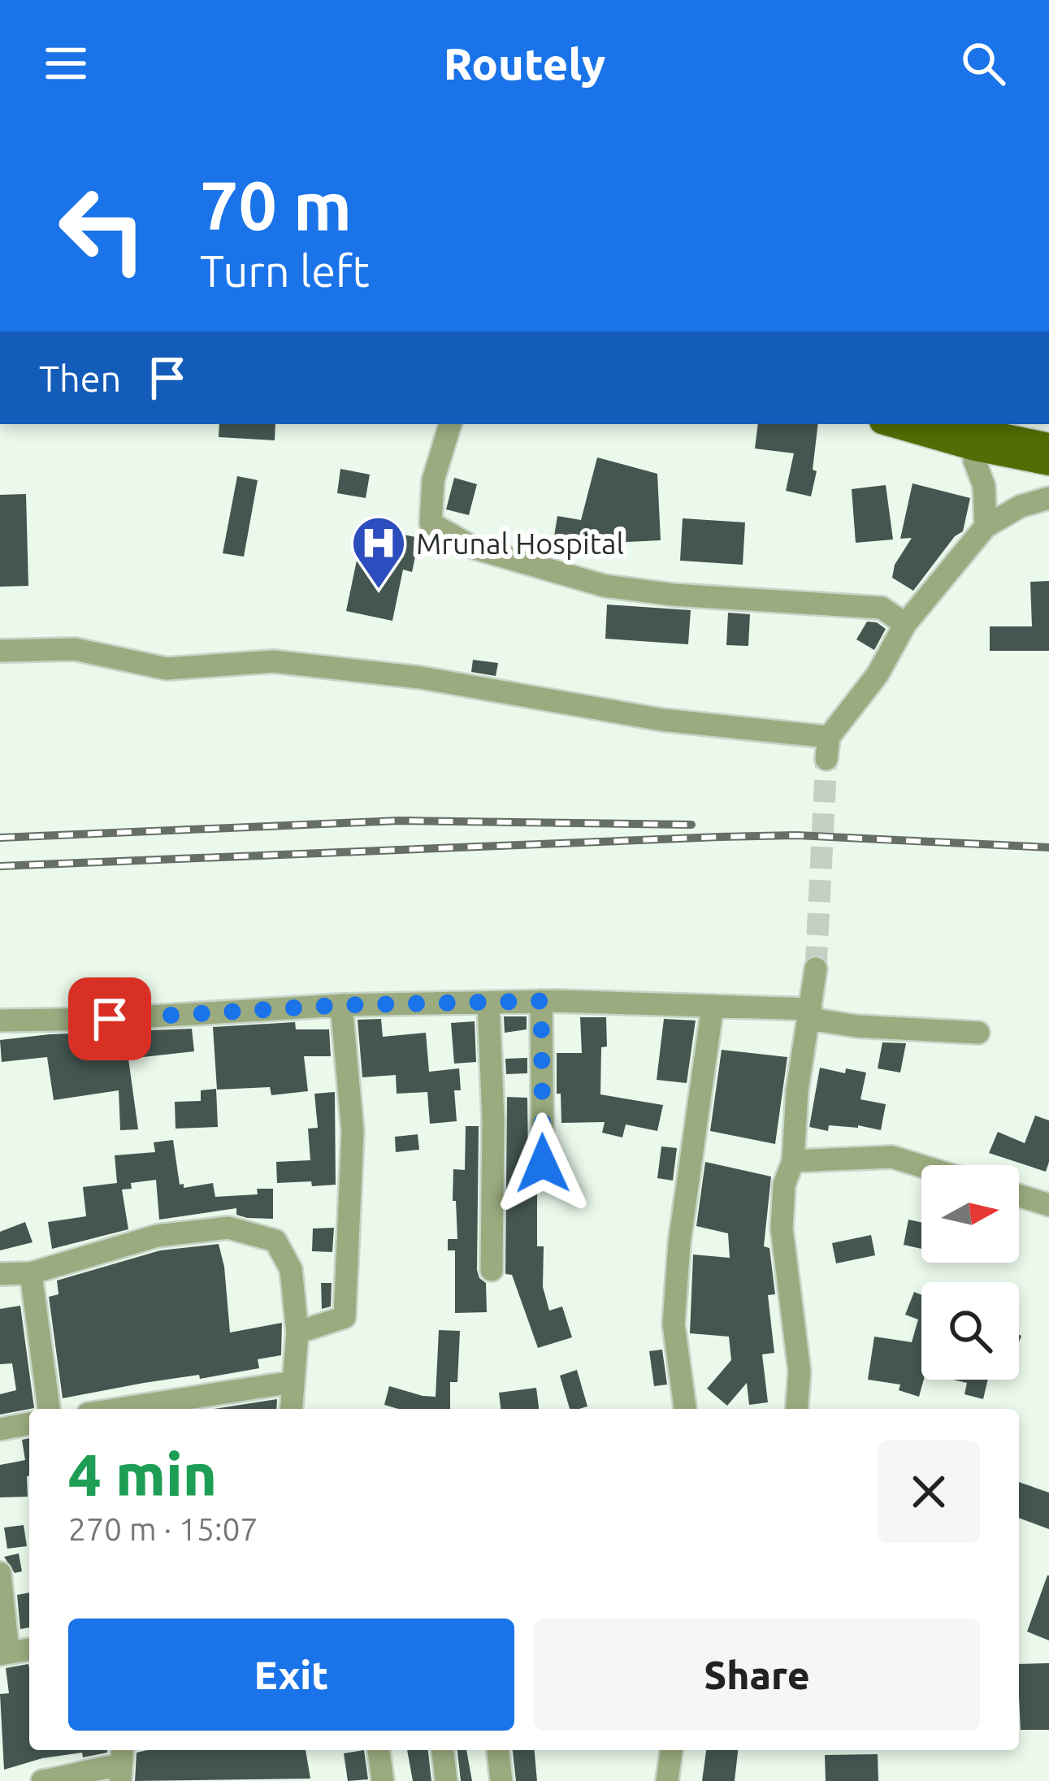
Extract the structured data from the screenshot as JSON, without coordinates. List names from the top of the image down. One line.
{"places":{"hospital":["Mrunal Hospital"]},"north":"right","page":{"header":"Routely","turn":["70 m","Turn left"],"then":"Then","heading":["4 min","270 m · 15:07"],"buttons":["Exit","Share"]}}
